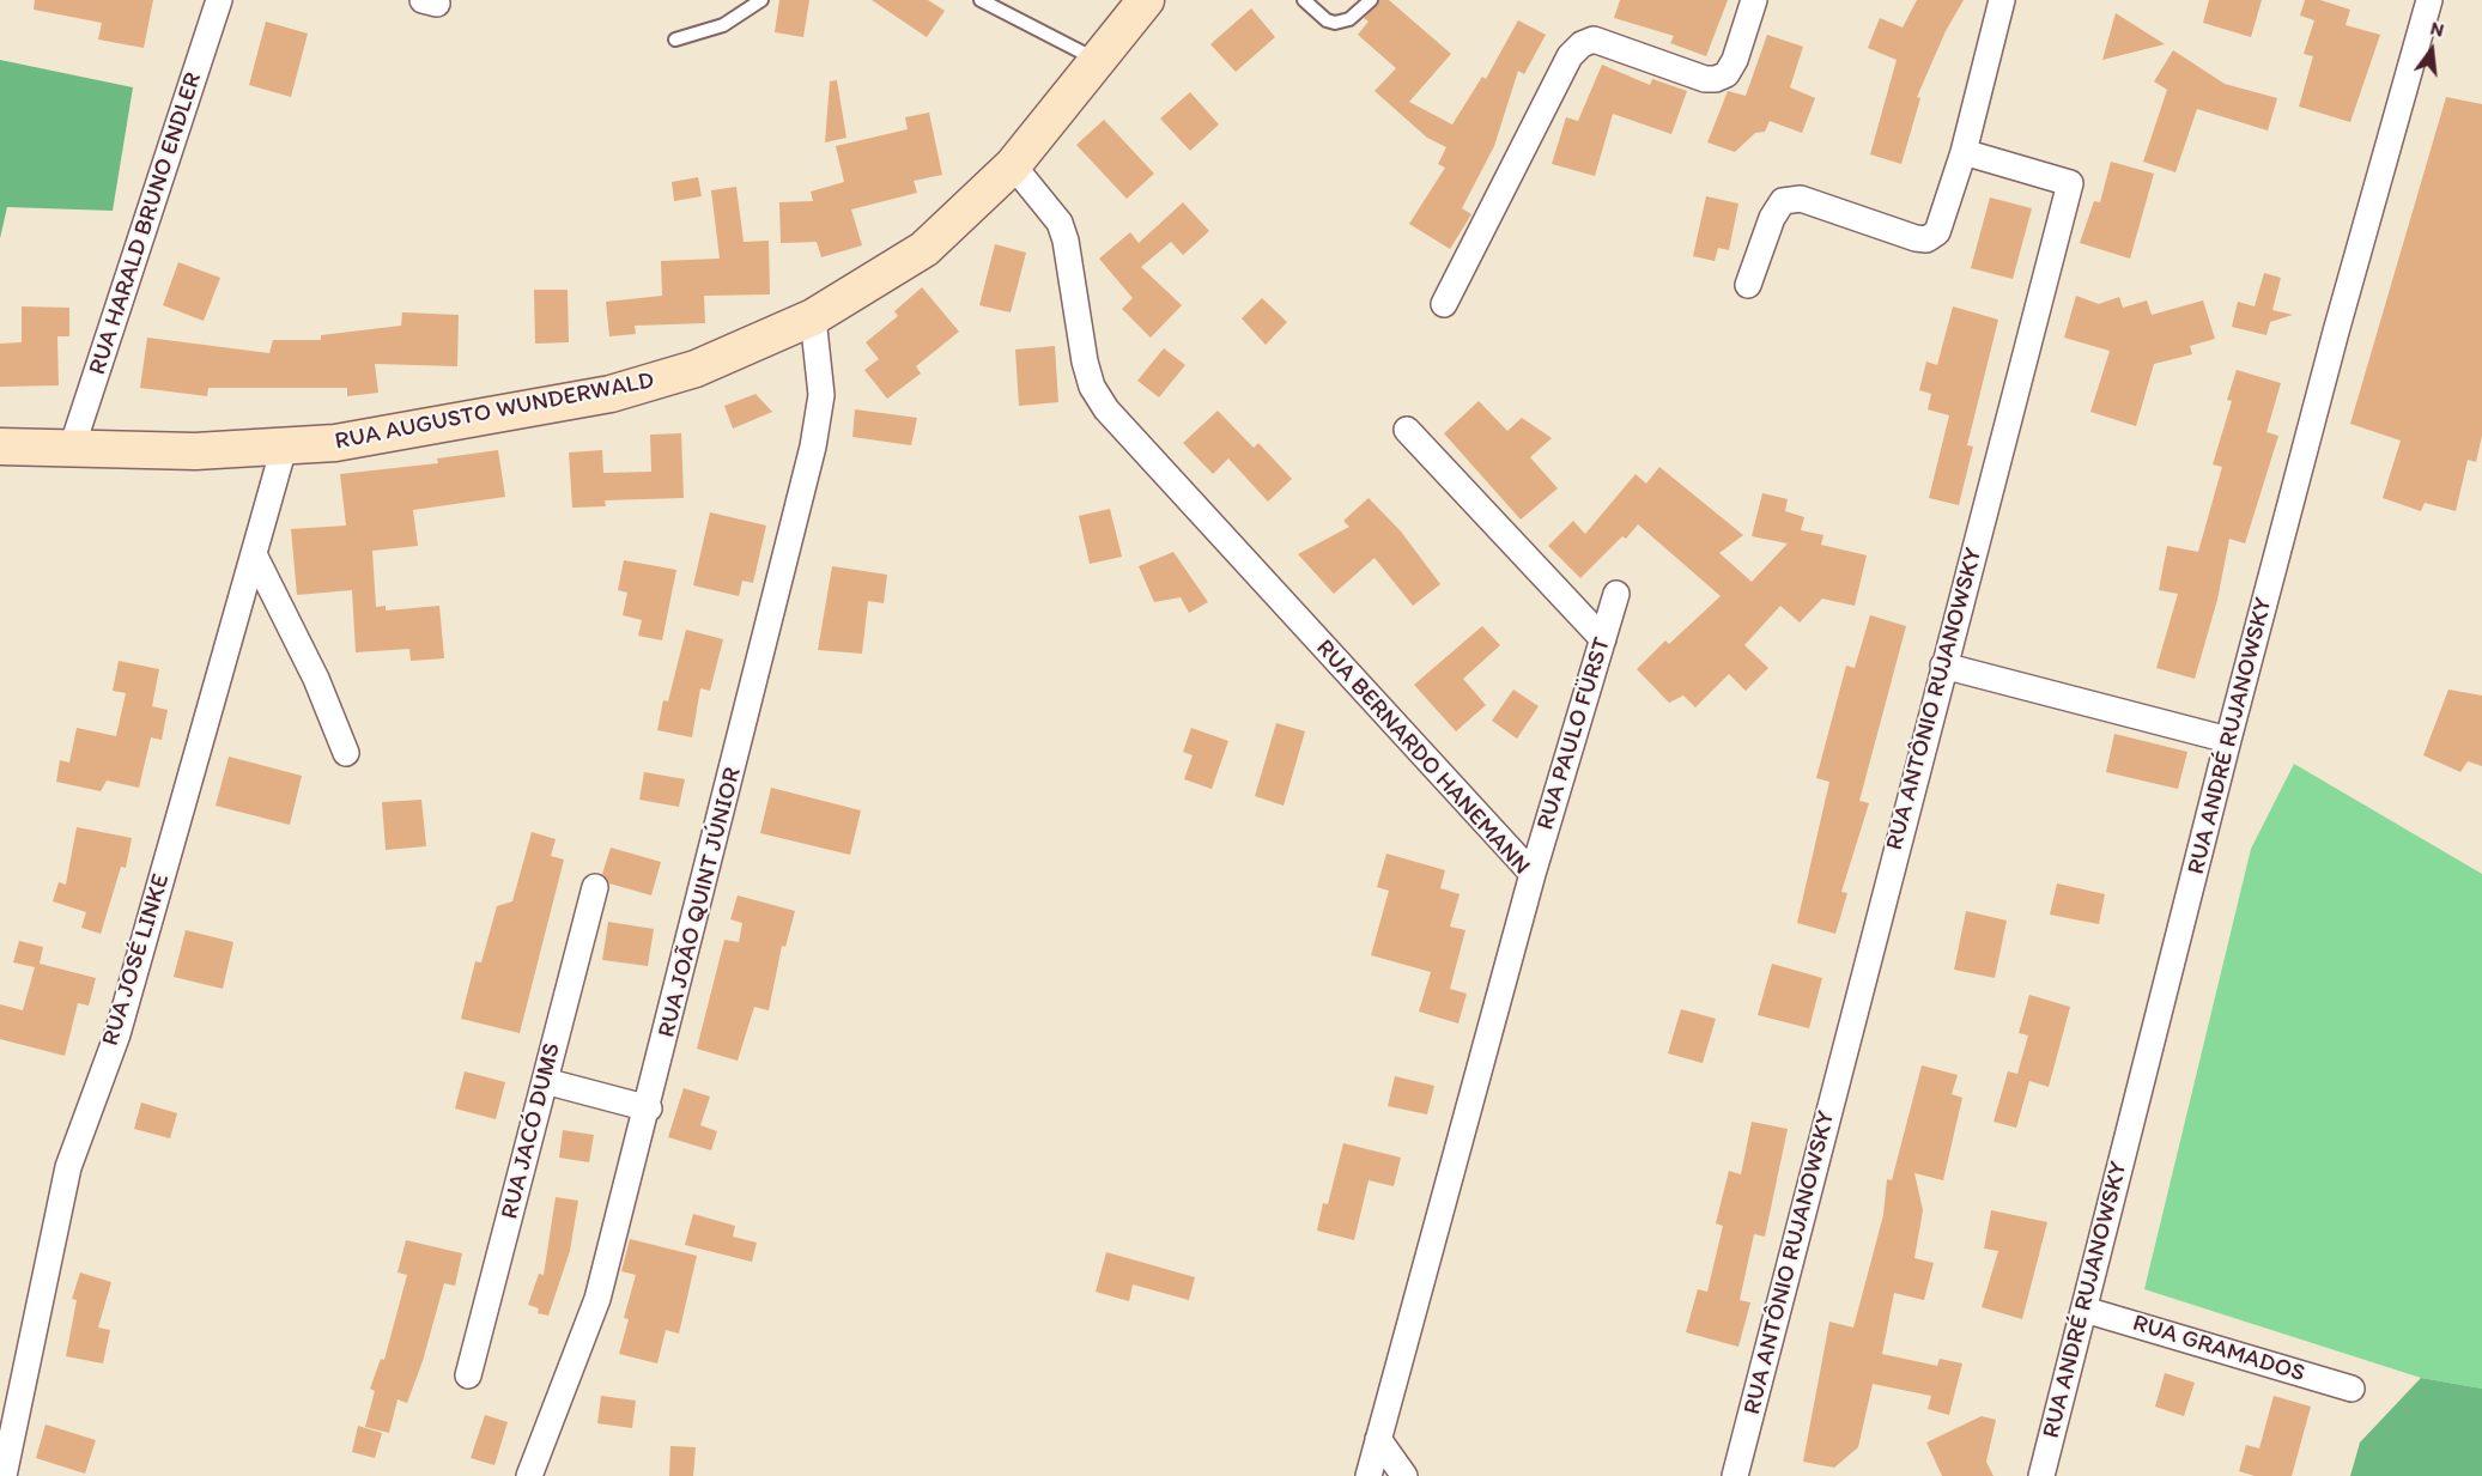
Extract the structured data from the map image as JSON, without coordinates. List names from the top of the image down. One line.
{"streets":{"main road":["RUA AUGUSTO WUNDERWALD"],"street":["RUA HARALD BRUNO ENDLER","RUA ANTÔNIO RUJANOWSKY","RUA PAULO FÜRST","RUA ANDRÉ RUJANOWSKY","RUA BERNARDO HANEMANN","RUA JOÃO QUINT JÚNIOR","RUA JOSÉ LINKE","RUA JACÓ DUMS","RUA GRAMADOS"]},"crossings":[["RUA HARALD BRUNO ENDLER","RUA AUGUSTO WUNDERWALD"],["RUA AUGUSTO WUNDERWALD","RUA BERNARDO HANEMANN"],["RUA AUGUSTO WUNDERWALD","RUA JOÃO QUINT JÚNIOR"],["RUA AUGUSTO WUNDERWALD","RUA JOSÉ LINKE"],["RUA PAULO FÜRST","RUA BERNARDO HANEMANN"],["RUA ANDRÉ RUJANOWSKY","RUA GRAMADOS"]],"north":"top"}
